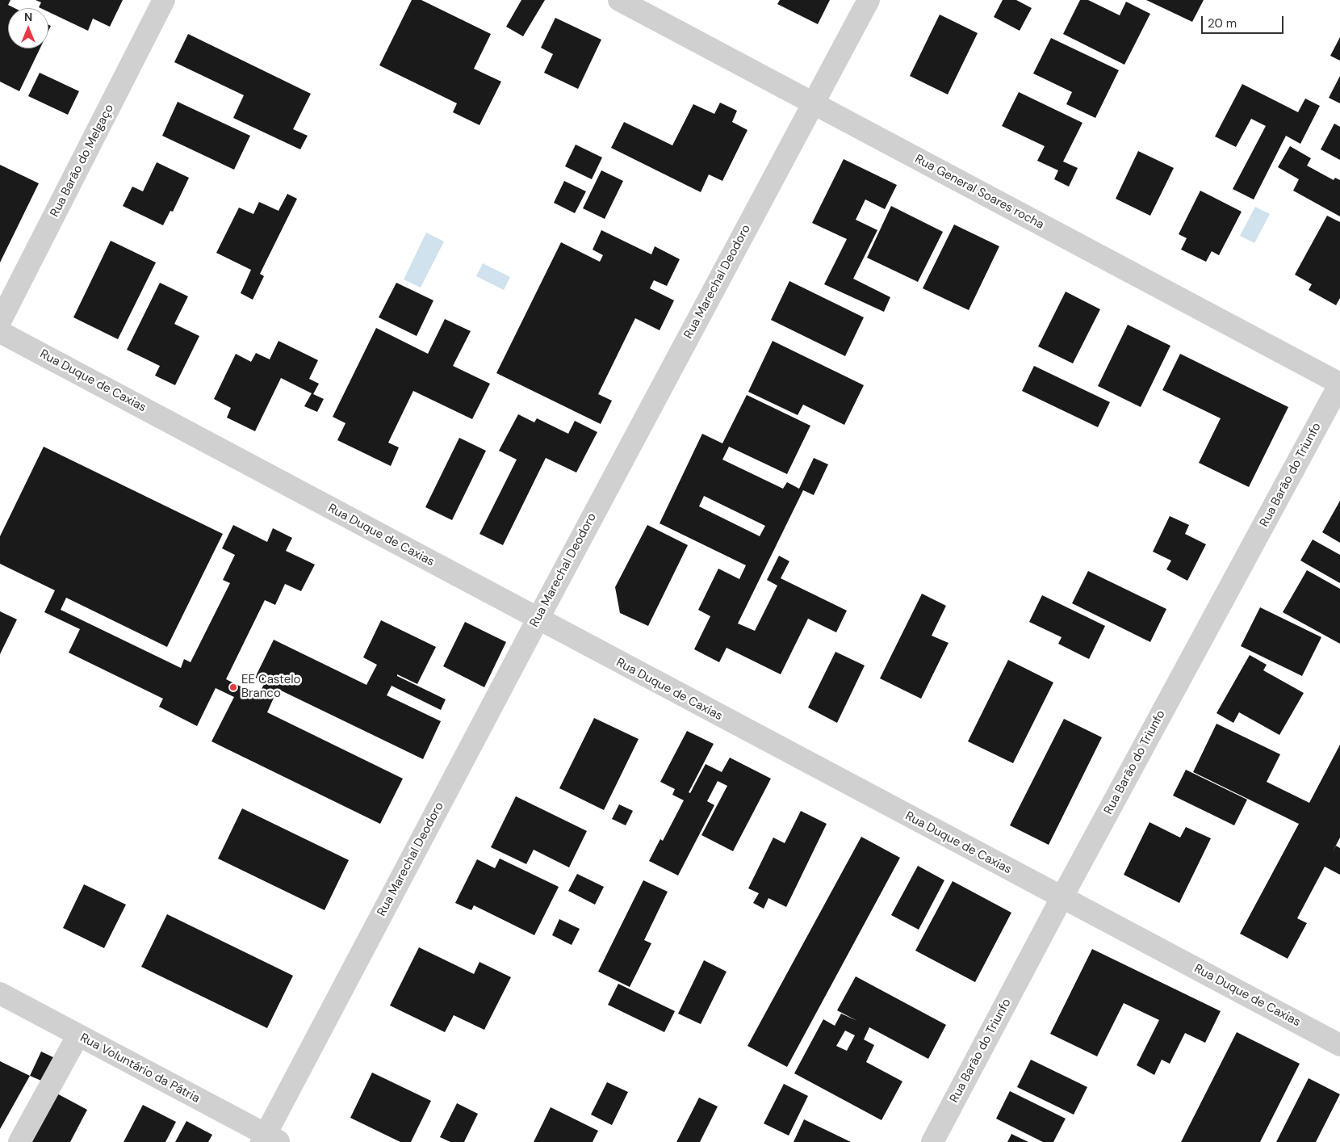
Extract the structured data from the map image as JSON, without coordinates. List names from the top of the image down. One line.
{"streets":{"street":["Rua Barão do Melgaço","Rua General Soares rocha","Rua Marechal Deodoro","Rua Duque de Caxias","Rua Barão do Triunfo","Rua Voluntário da Pátria"]},"crossings":[["Rua General Soares rocha","Rua Marechal Deodoro"],["Rua General Soares rocha","Rua Barão do Triunfo"],["Rua Marechal Deodoro","Rua Duque de Caxias"],["Rua Marechal Deodoro","Rua Voluntário da Pátria"],["Rua Duque de Caxias","Rua Barão do Triunfo"]],"places":["EE Castelo Branco"],"scale_bar":"20 m","north":"top"}
